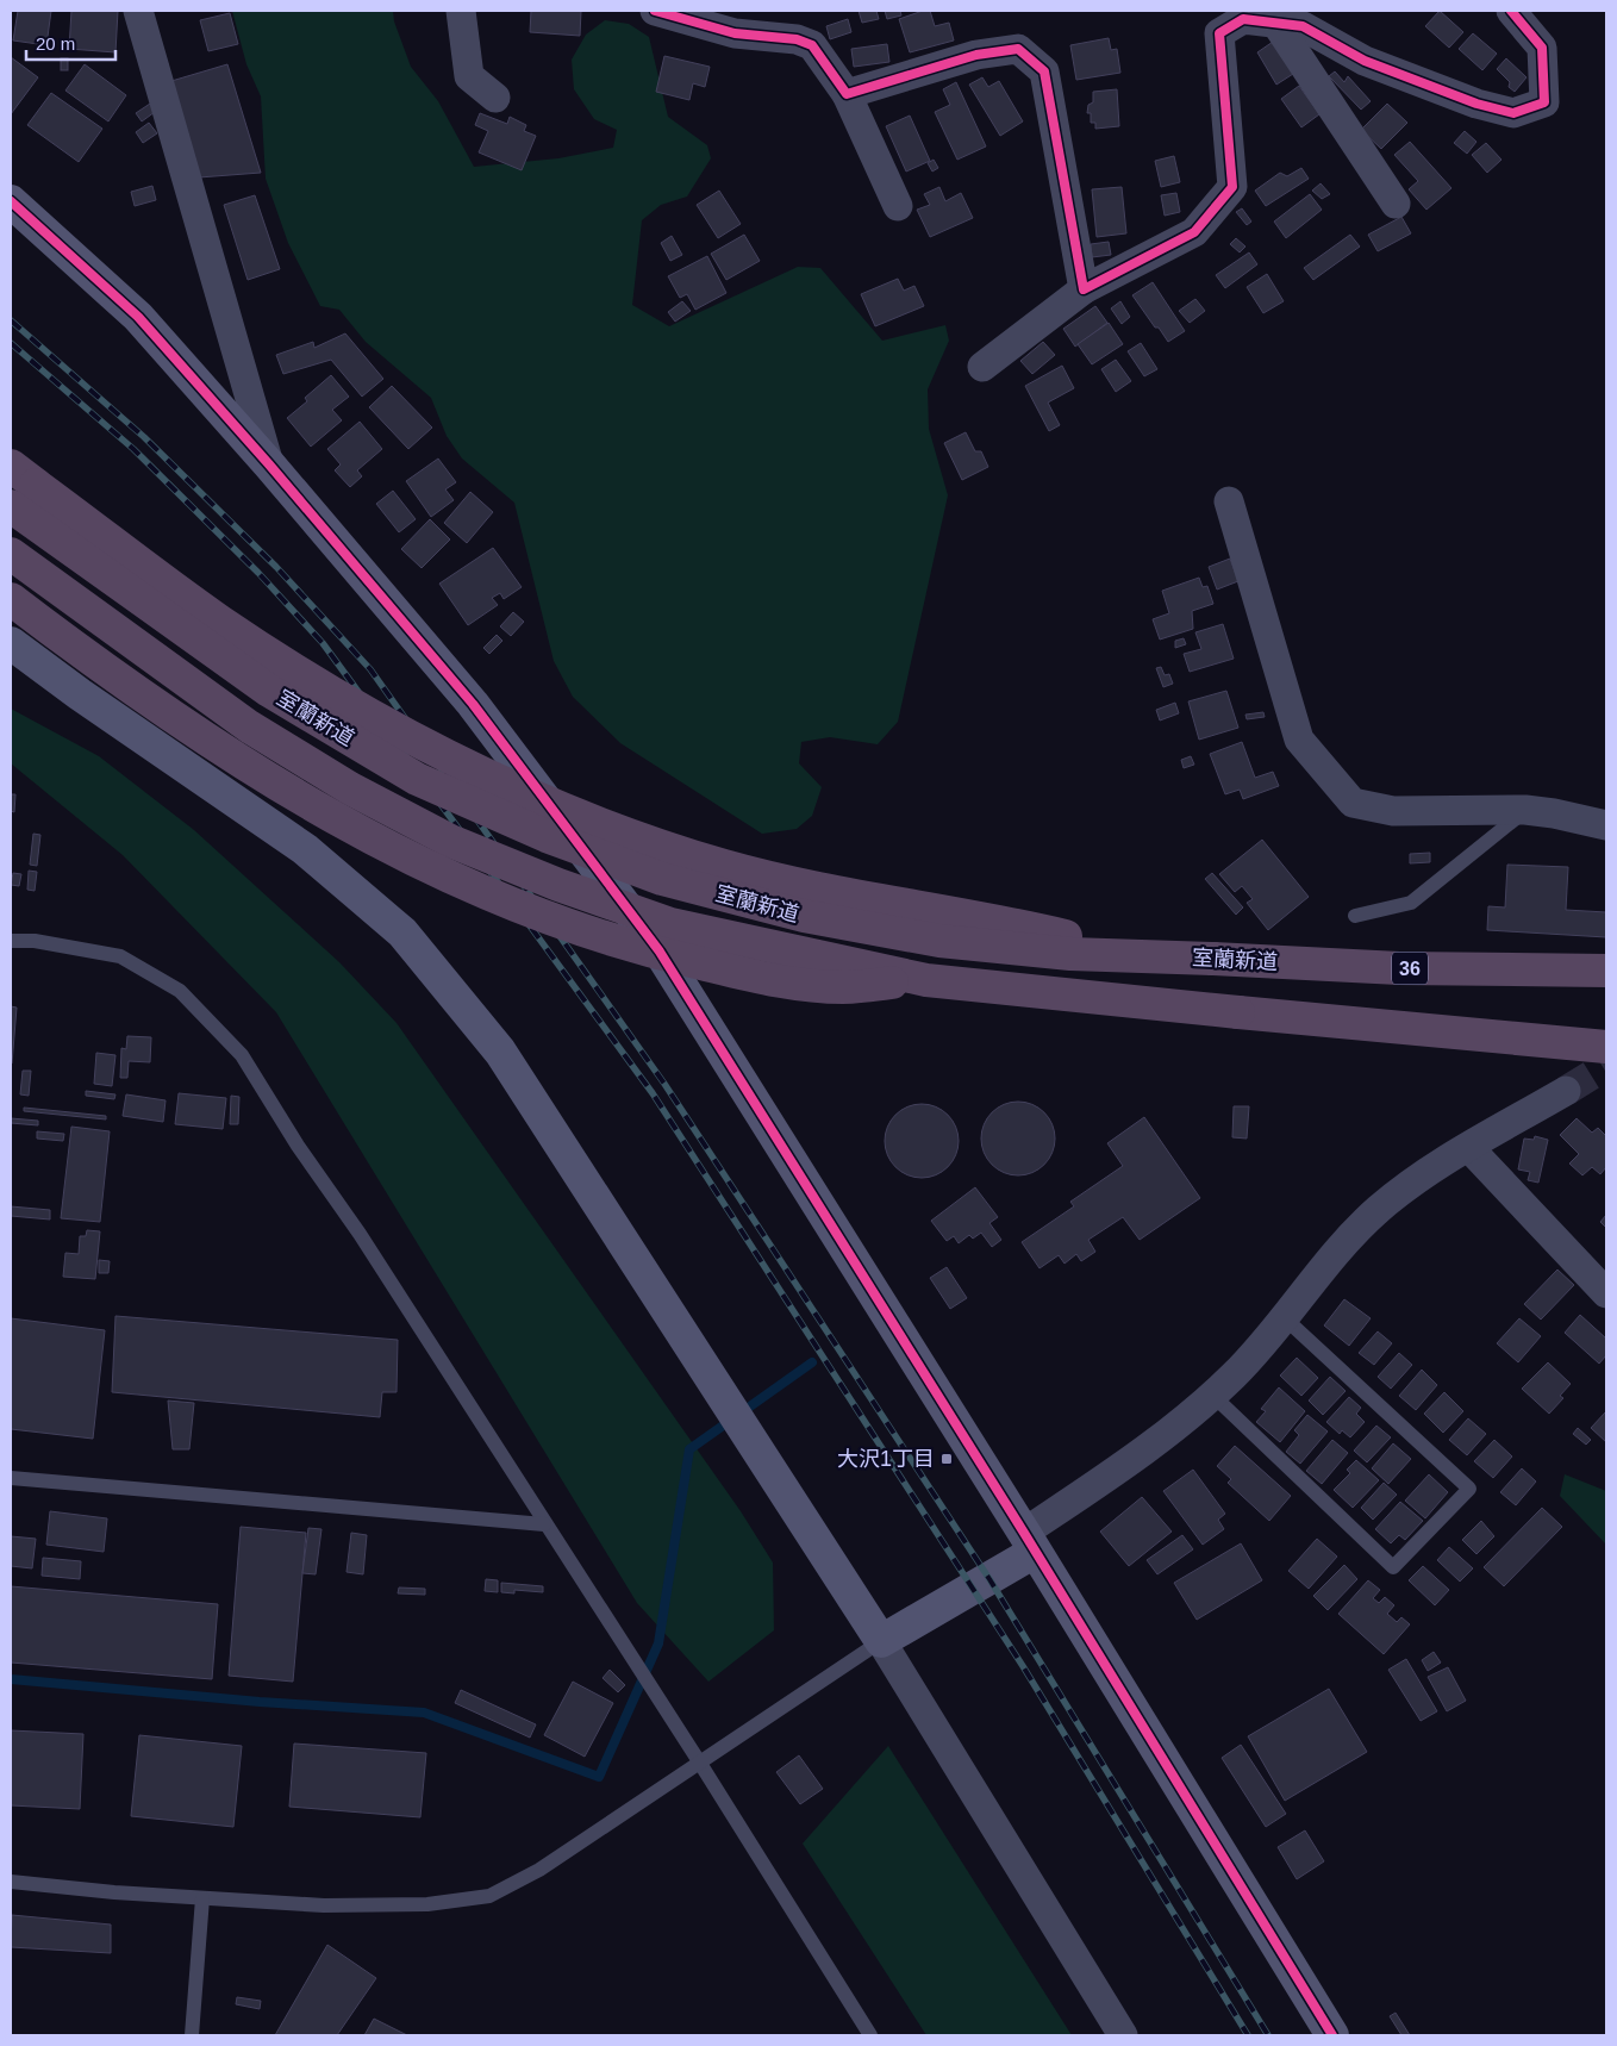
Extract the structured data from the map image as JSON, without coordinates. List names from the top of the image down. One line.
{"streets":{"highway":["室蘭新道","36"]},"places":{"transit":["大沢1丁目"]},"scale_bar":"20 m"}
